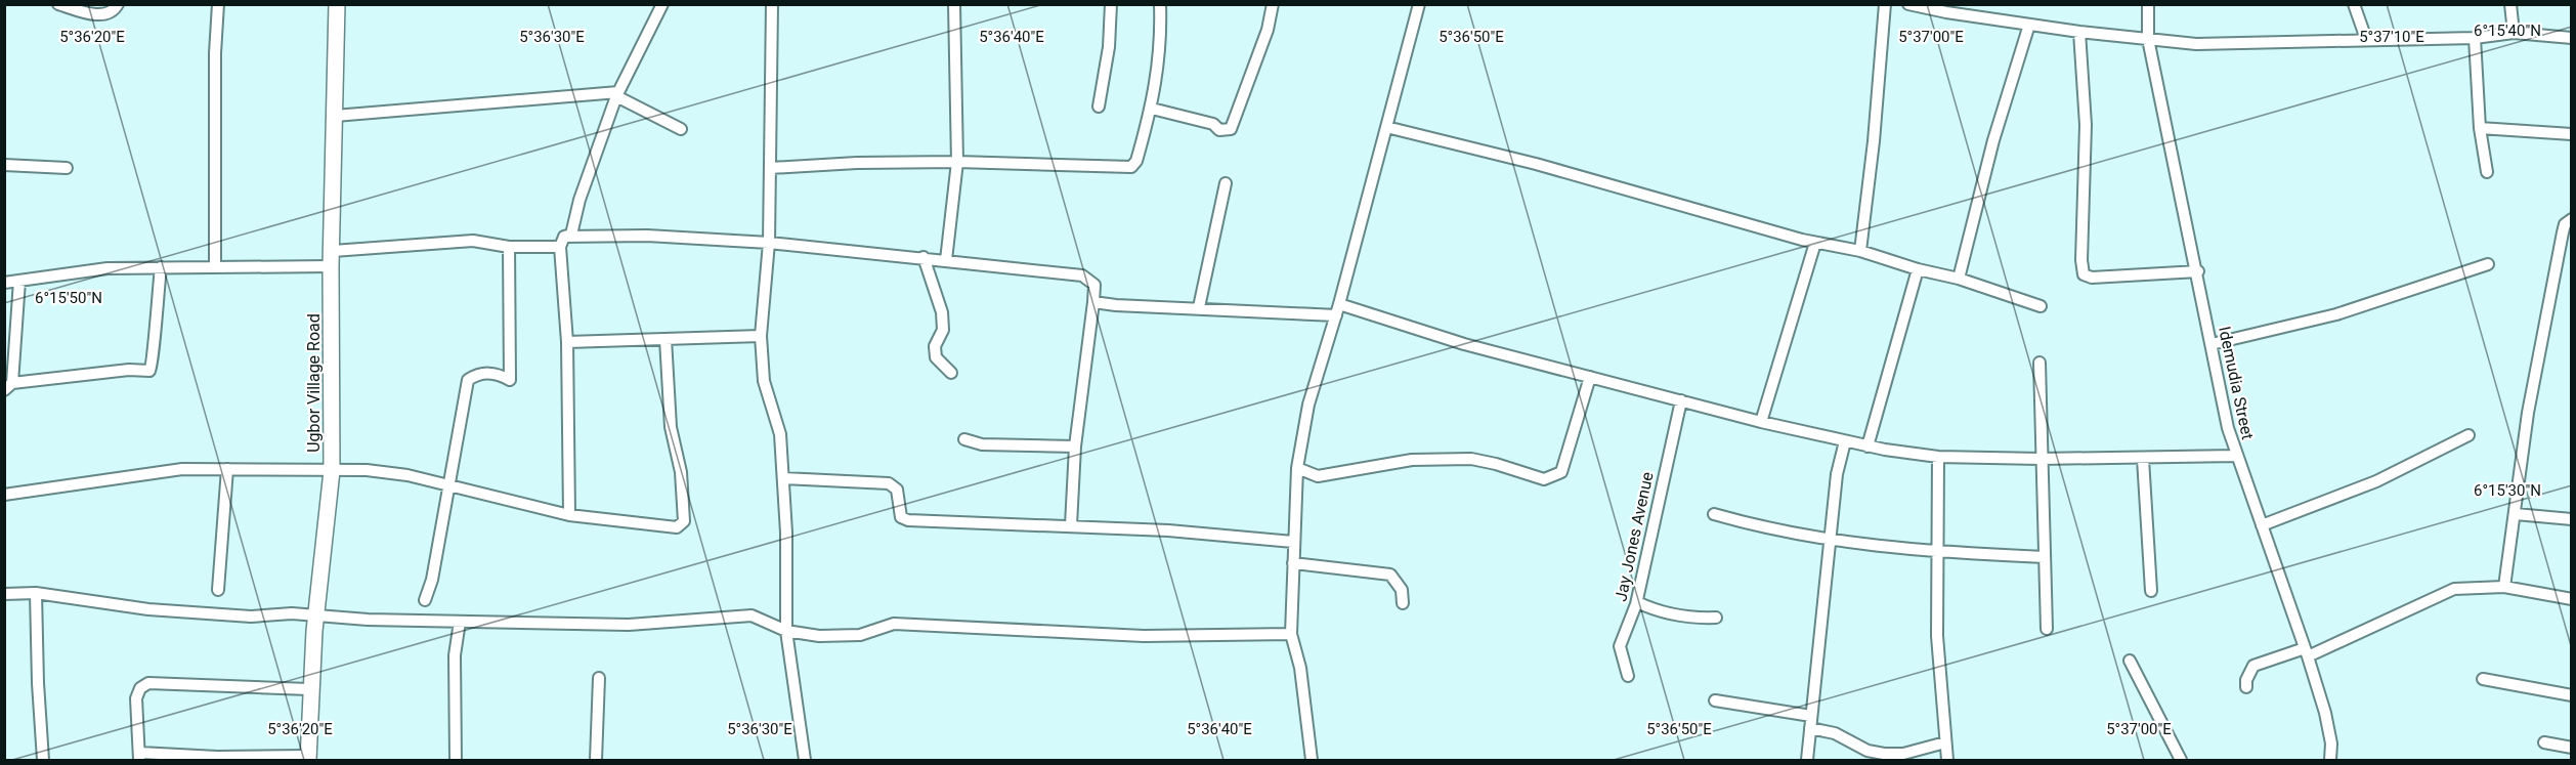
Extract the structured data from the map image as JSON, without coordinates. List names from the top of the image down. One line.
{"streets":{"street":["Ugbor Village Road","Idemudia Street","Jay Jones Avenue"]},"coordinates":["6°15'40\"N","5°36'20\"E","5°36'30\"E","5°36'40\"E","5°36'50\"E","5°37'00\"E","5°37'10\"E","6°15'50\"N","6°15'30\"N"]}
